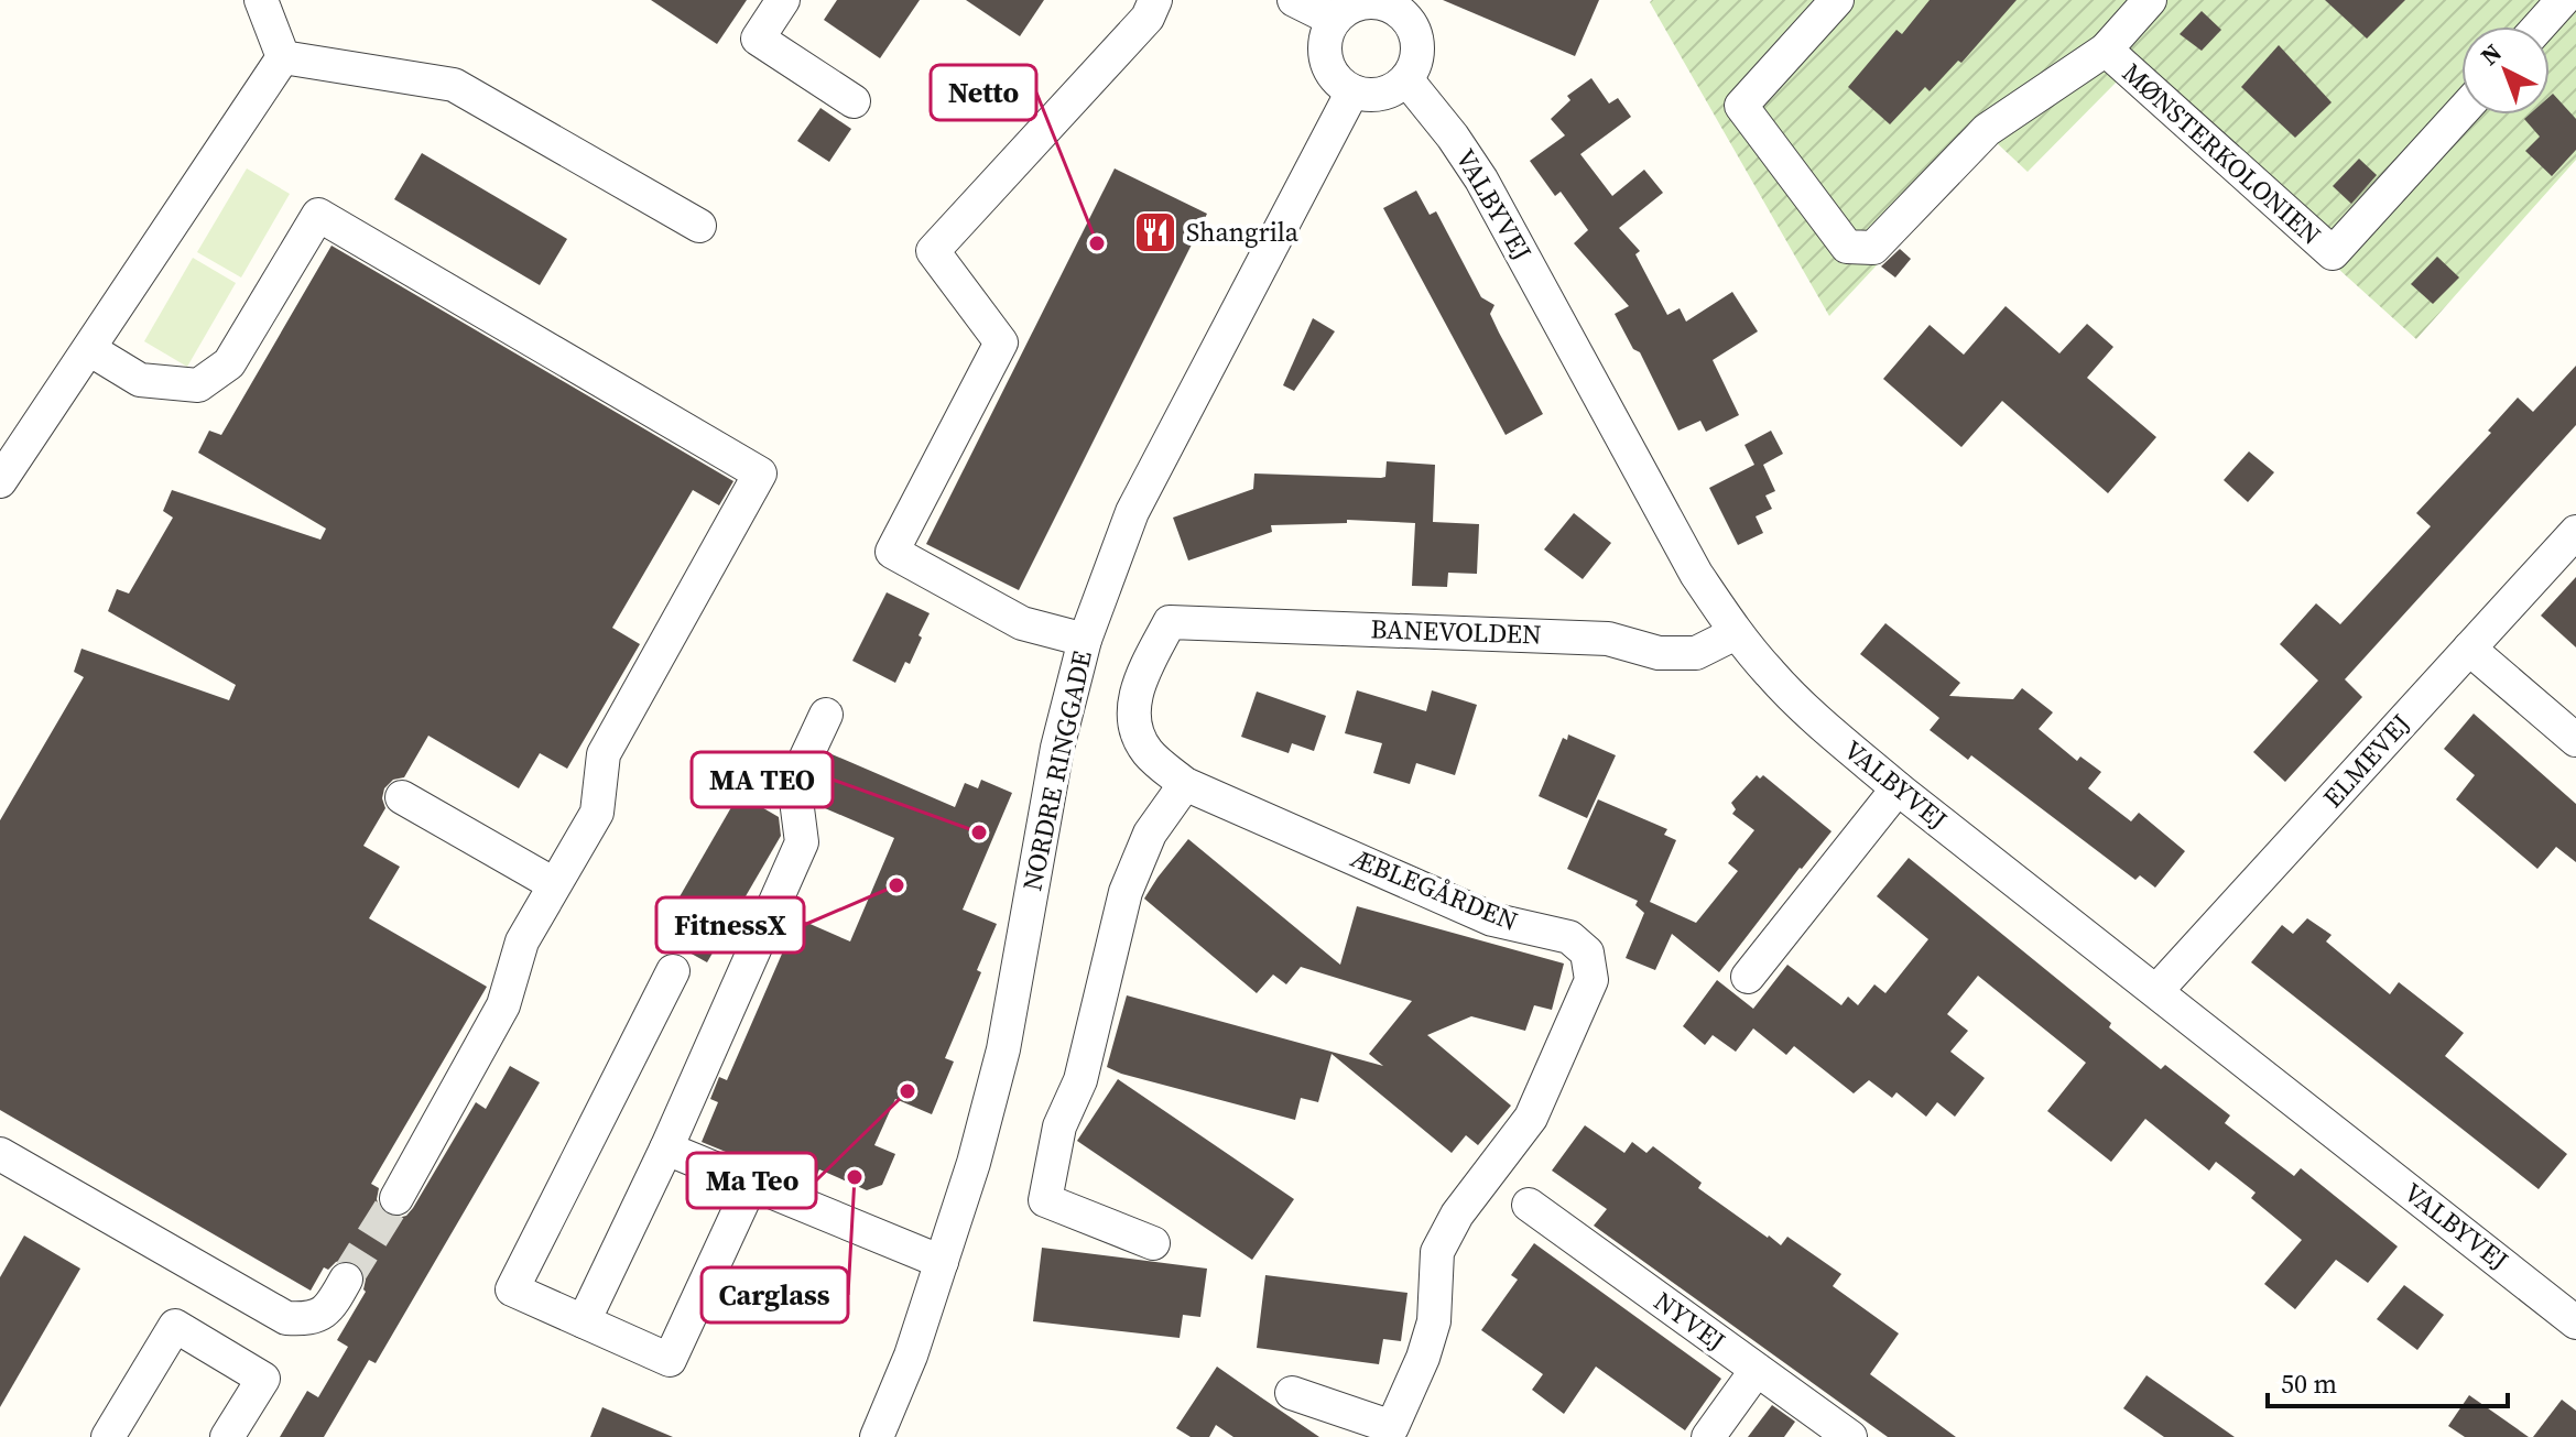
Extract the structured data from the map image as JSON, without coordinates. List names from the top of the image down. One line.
{"streets":{"street":["MØNSTERKOLONIEN","VALBYVEJ","BANEVOLDEN","ELMEVEJ","NORDRE RINGGADE","ÆBLEGÅRDEN","NYVEJ"]},"crossings":[["VALBYVEJ","BANEVOLDEN"],["VALBYVEJ","ELMEVEJ"],["VALBYVEJ","NORDRE RINGGADE"],["BANEVOLDEN","ÆBLEGÅRDEN"]],"places":{"restaurant":["Shangrila"],"other":["Netto","MA TEO","FitnessX","Ma Teo","Carglass"]},"scale_bar":"50 m","north":"top left"}
